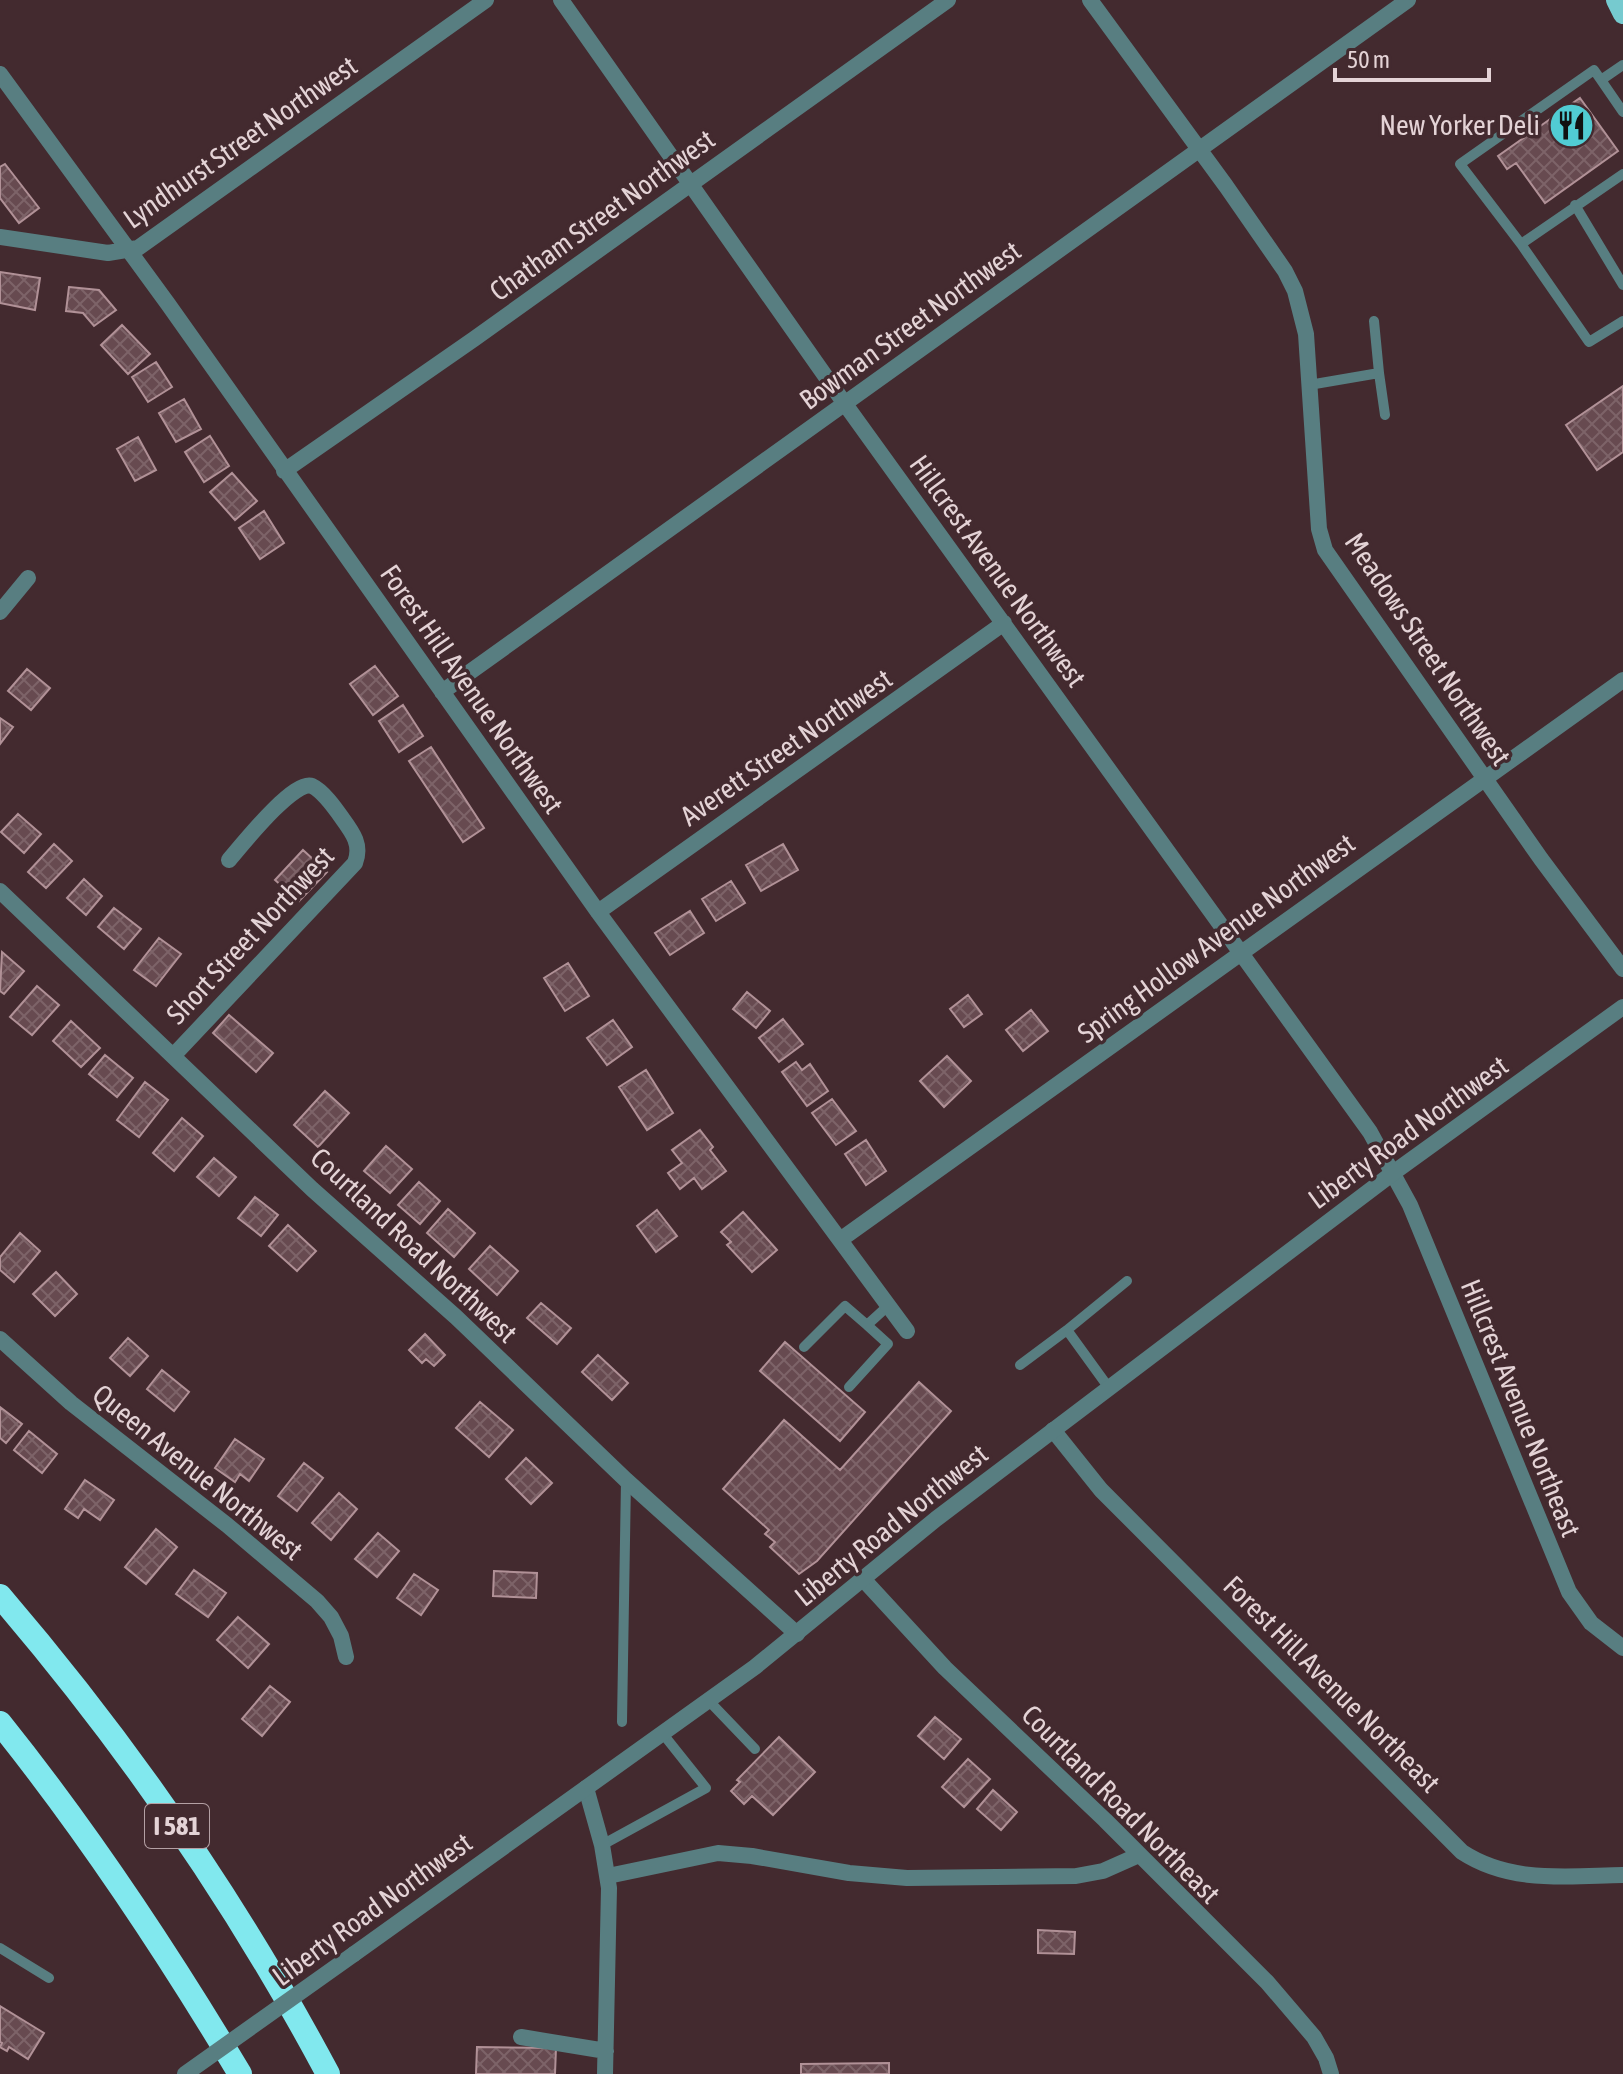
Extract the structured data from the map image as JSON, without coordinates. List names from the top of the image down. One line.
{"streets":{"highway":["I 581"],"street":["Lyndhurst Street Northwest","Chatham Street Northwest","Bowman Street Northwest","Hillcrest Avenue Northwest","Meadows Street Northwest","Forest Hill Avenue Northwest","Averett Street Northwest","Short Street Northwest","Spring Hollow Avenue Northwest","Liberty Road Northwest","Courtland Road Northwest","Hillcrest Avenue Northeast","Queen Avenue Northwest","Forest Hill Avenue Northeast","Courtland Road Northeast"]},"crossings":[["Lyndhurst Street Northwest","Forest Hill Avenue Northwest"],["Chatham Street Northwest","Hillcrest Avenue Northwest"],["Chatham Street Northwest","Forest Hill Avenue Northwest"],["Bowman Street Northwest","Hillcrest Avenue Northwest"],["Bowman Street Northwest","Meadows Street Northwest"],["Bowman Street Northwest","Forest Hill Avenue Northwest"],["Hillcrest Avenue Northwest","Averett Street Northwest"],["Hillcrest Avenue Northwest","Spring Hollow Avenue Northwest"],["Hillcrest Avenue Northwest","Liberty Road Northwest"],["Hillcrest Avenue Northwest","Hillcrest Avenue Northeast"],["Meadows Street Northwest","Spring Hollow Avenue Northwest"],["Forest Hill Avenue Northwest","Averett Street Northwest"],["Forest Hill Avenue Northwest","Spring Hollow Avenue Northwest"],["Short Street Northwest","Courtland Road Northwest"],["Liberty Road Northwest","Courtland Road Northwest"],["Liberty Road Northwest","Hillcrest Avenue Northeast"],["Liberty Road Northwest","Forest Hill Avenue Northeast"],["Liberty Road Northwest","Courtland Road Northeast"]],"places":{"restaurant":["New Yorker Deli"]},"scale_bar":"50 m"}
